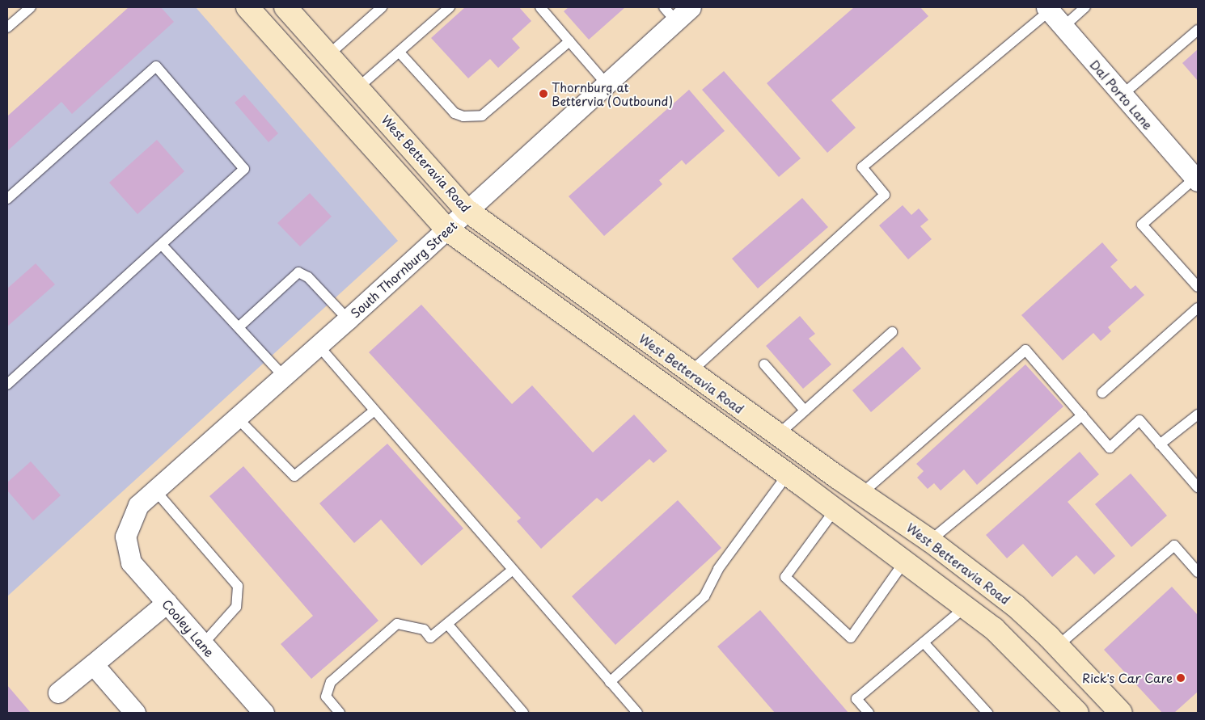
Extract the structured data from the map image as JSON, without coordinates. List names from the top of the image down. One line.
{"streets":{"main road":["West Betteravia Road"],"street":["Dal Porto Lane","South Thornburg Street","Cooley Lane"]},"crossings":[["West Betteravia Road","South Thornburg Street"],["South Thornburg Street","Cooley Lane"]],"places":["Thornburg at Bettervia (Outbound)","Rick's Car Care"]}
